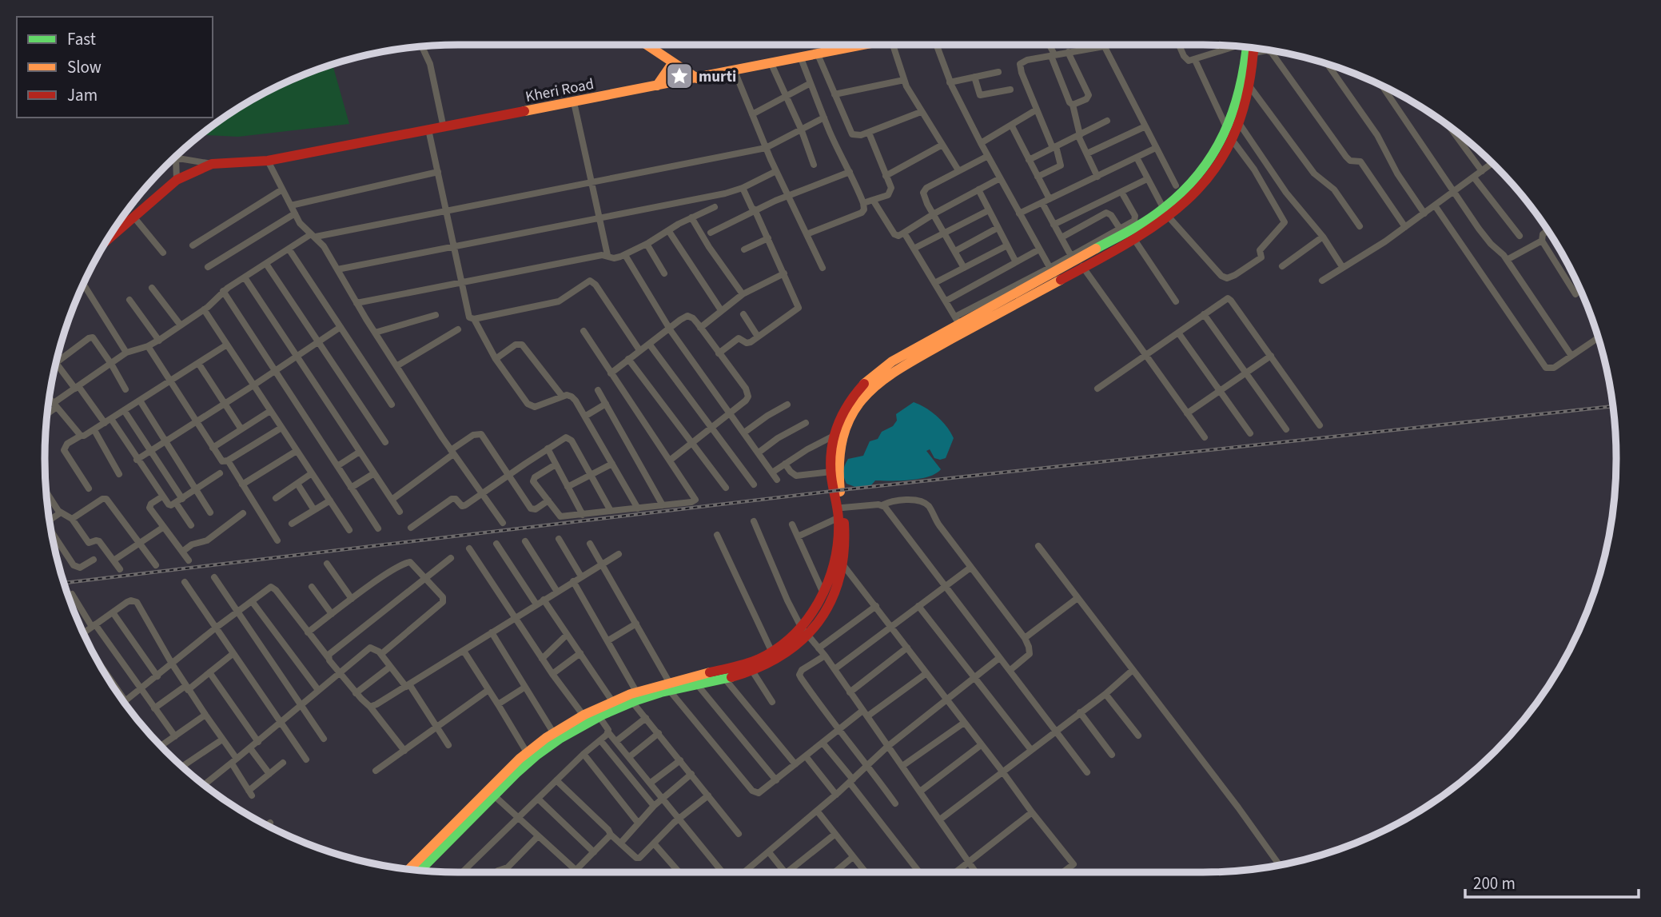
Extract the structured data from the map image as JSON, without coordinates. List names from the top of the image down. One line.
{"streets":{"street":["Kheri Road"]},"places":{"place":["murti"]},"legend":["Fast","Slow","Jam"],"scale_bar":"200 m"}
